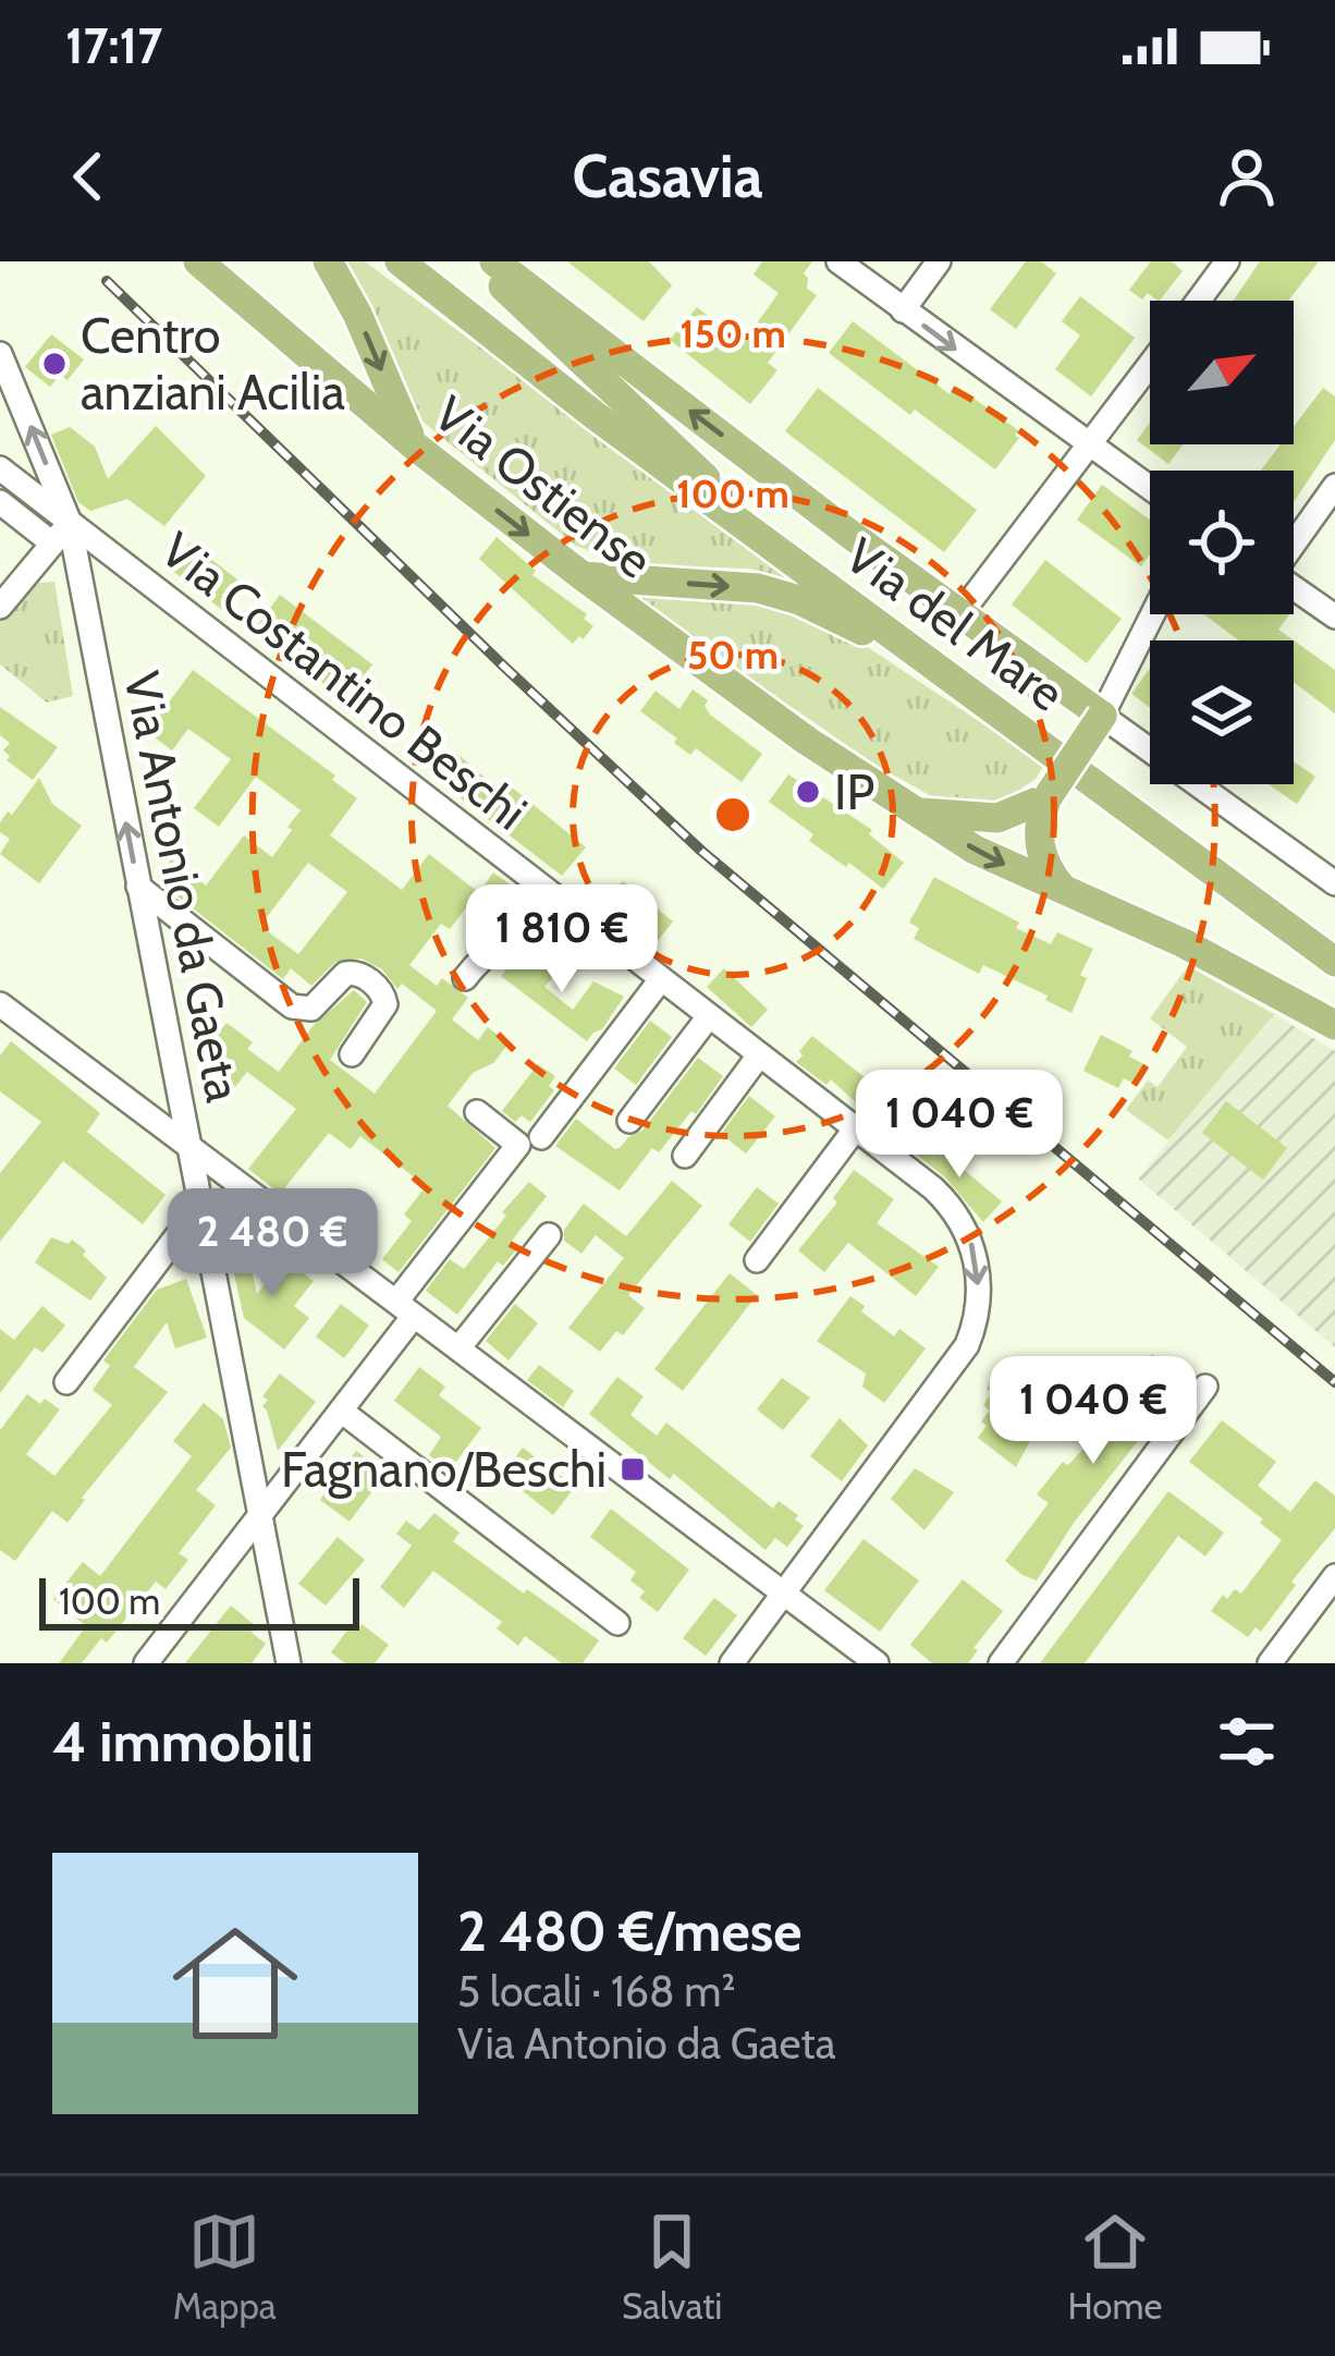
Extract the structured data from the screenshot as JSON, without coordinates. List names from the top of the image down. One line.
{"streets":{"main road":["Via Ostiense","Via del Mare"],"street":["Via Costantino Beschi","Via Antonio da Gaeta"]},"crossings":[["Via Costantino Beschi","Via Antonio da Gaeta"]],"one_way":["Via Antonio da Gaeta"],"places":{"other":["Centro anziani Acilia","IP"],"transit":["Fagnano/Beschi"]},"scale_bar":"100 m","north":"top right","page":{"status":"17:17","header":"Casavia","price":["1 810 €","1 040 €","2 480 €","1 040 €"],"scale":"100 m","heading":"4 immobili","list":[{"name":"2 480 €/mese","note":"5 locali · 168 m² · Via Antonio da Gaeta"}],"tabs":["Mappa","Salvati","Home"]},"rings":["150 m","100 m","50 m"]}
